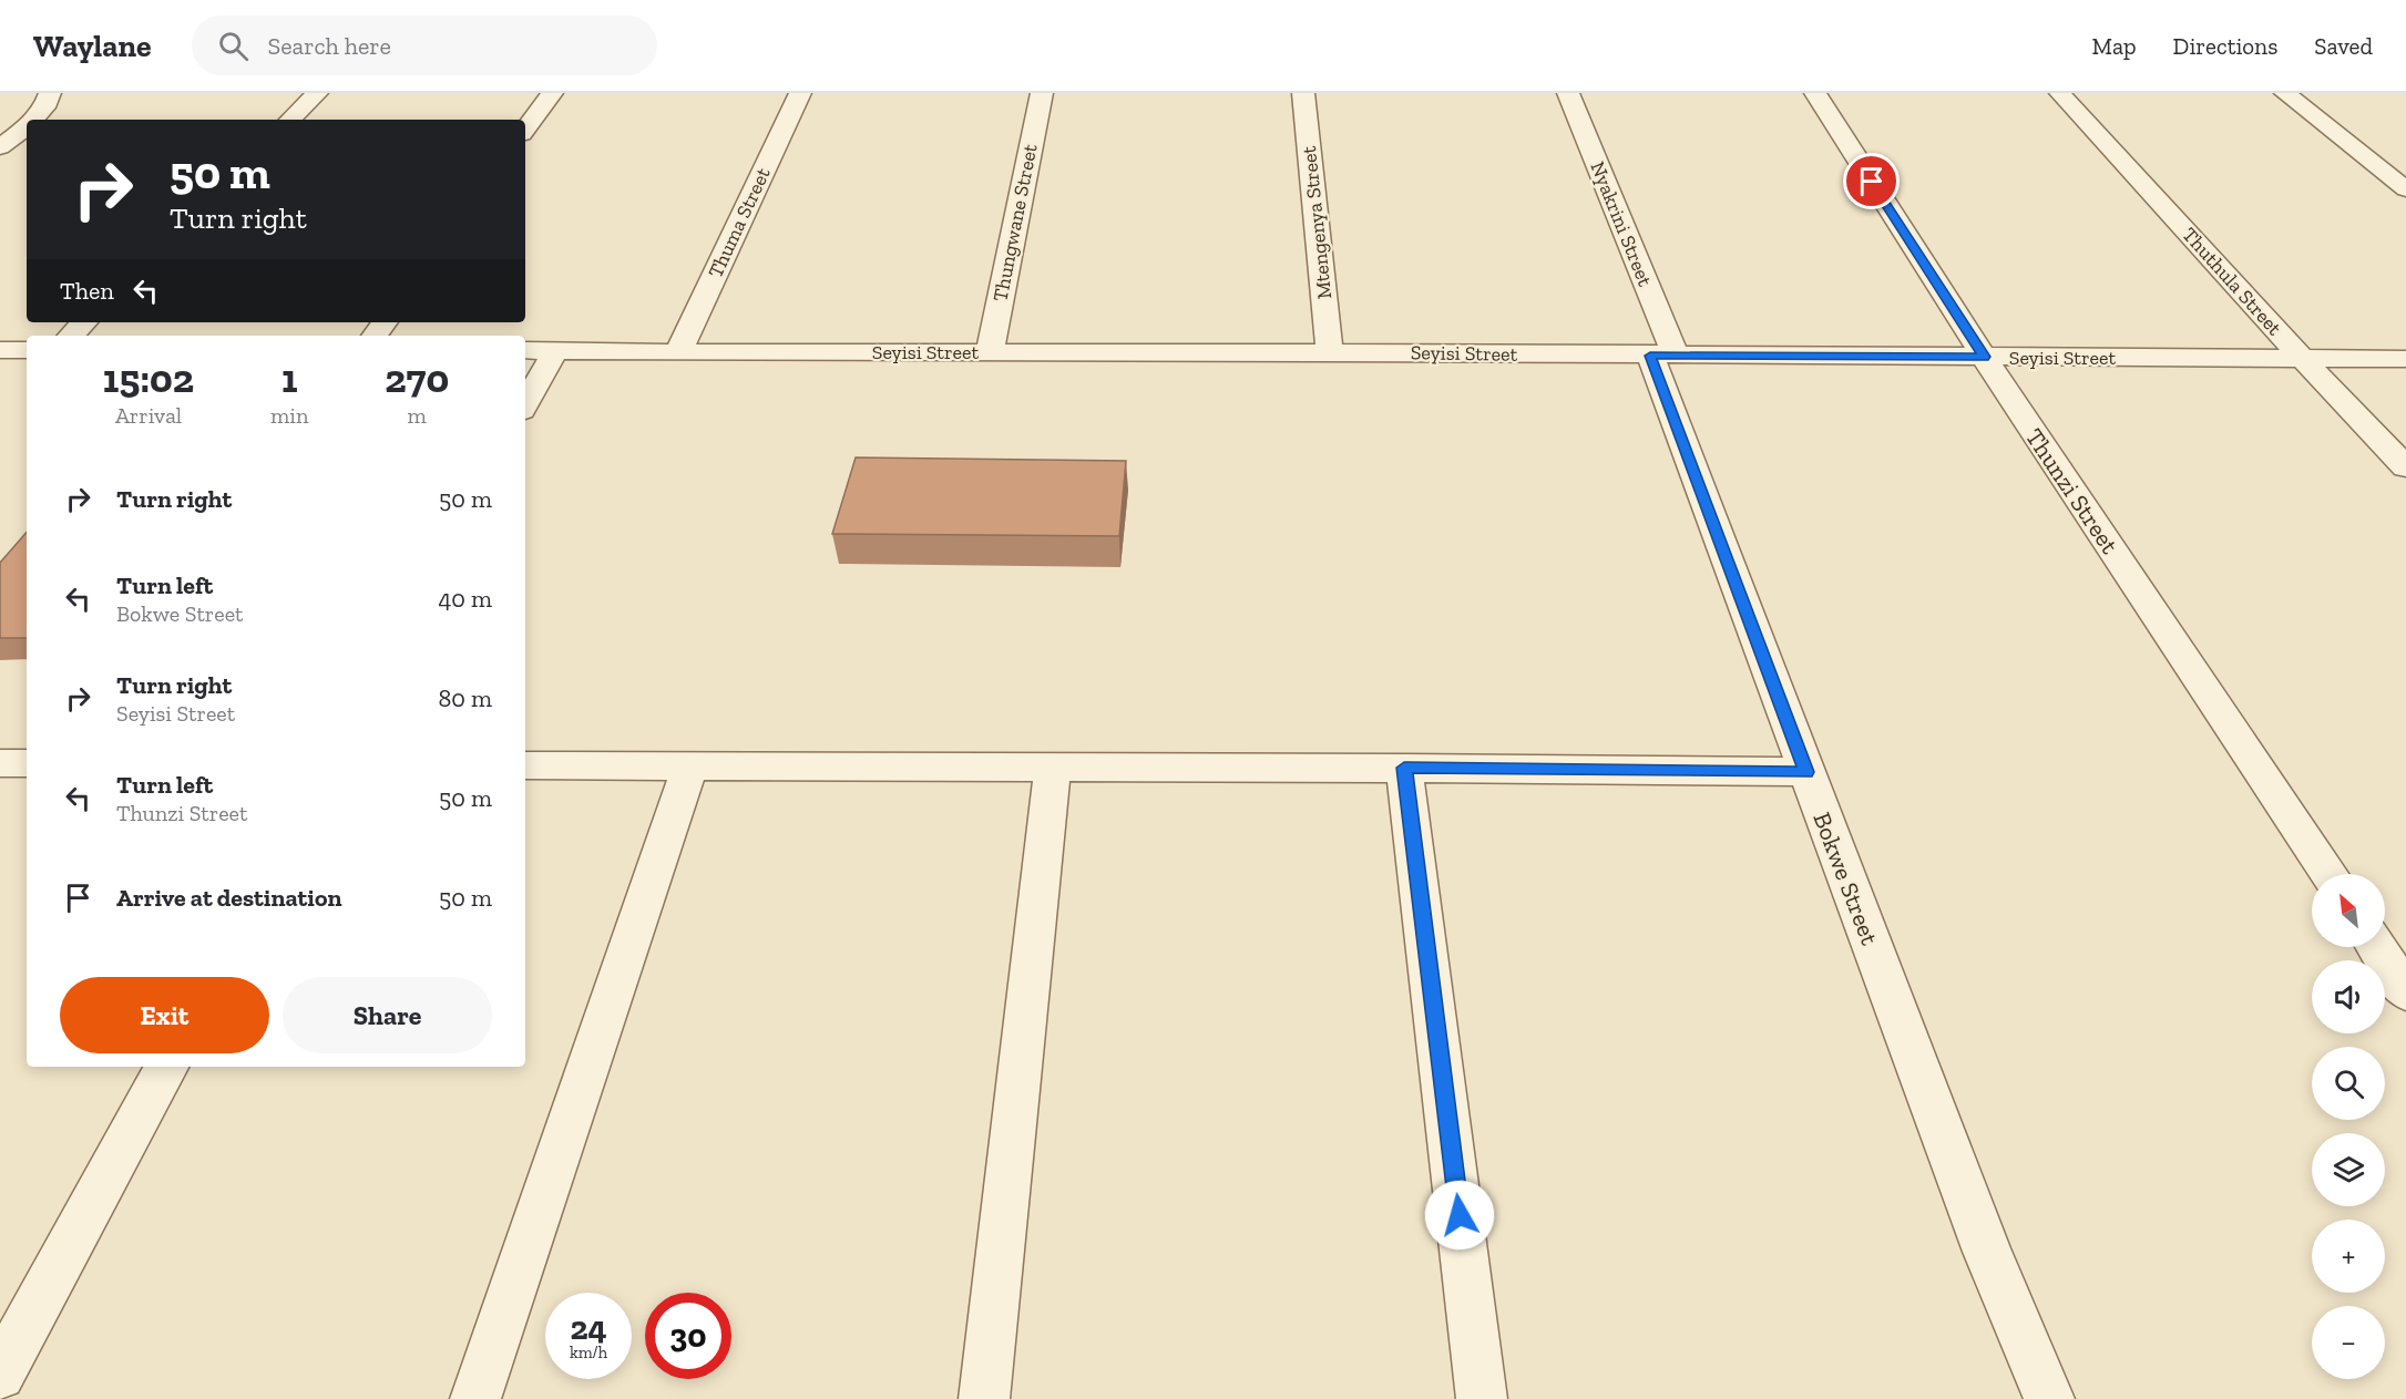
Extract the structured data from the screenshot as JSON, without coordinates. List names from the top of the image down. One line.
{"streets":{"street":["Thuma Street","Thungwane Street","Mtengenya Street","Nyakrini Street","Thuthula Street","Seyisi Street","Thunzi Street","Bokwe Street"]},"crossings":[["Thuma Street","Seyisi Street"],["Thungwane Street","Seyisi Street"],["Mtengenya Street","Seyisi Street"],["Nyakrini Street","Seyisi Street"],["Nyakrini Street","Bokwe Street"],["Thuthula Street","Seyisi Street"],["Seyisi Street","Thunzi Street"],["Seyisi Street","Bokwe Street"]],"north":"top left","page":{"header":"Waylane","search":"Search here","nav":["Map","Directions","Saved"],"turn":["50 m","Turn right"],"then":"Then","eta":["15:02","Arrival","1","min","270","m"],"list":[{"name":"Turn right","value":"50 m"},{"name":"Turn left","note":"Bokwe Street","value":"40 m"},{"name":"Turn right","note":"Seyisi Street","value":"80 m"},{"name":"Turn left","note":"Thunzi Street","value":"50 m"},{"name":"Arrive at destination","value":"50 m"}],"map_buttons":["+","−"],"buttons":["Exit","Share"],"speed":"24 km/h","limit":"30"}}
